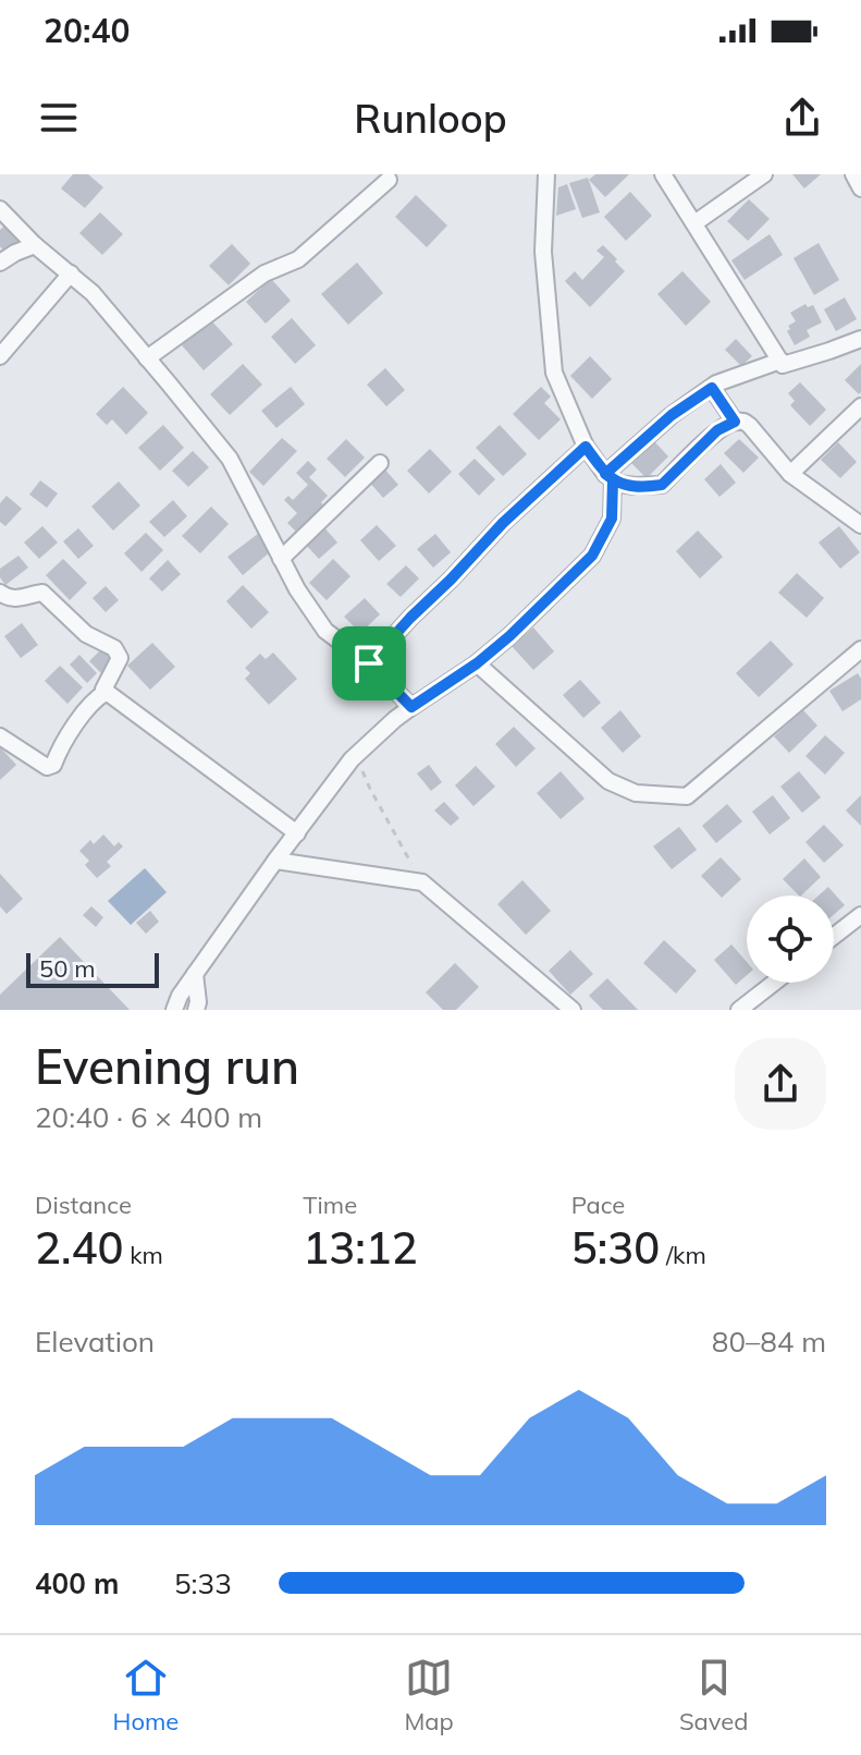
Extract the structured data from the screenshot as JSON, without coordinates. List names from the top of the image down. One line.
{"scale_bar":"50 m","page":{"status":"20:40","header":"Runloop","scale":"50 m","heading":["Evening run","20:40 · 6 × 400 m"],"stats":[["Distance","2.40 km"],["Time","13:12"],["Pace","5:30 /km"]],"chart":["Elevation","80–84 m"],"list":[{"name":"400 m","note":"5:33"}],"tabs":["Home","Map","Saved"]}}
